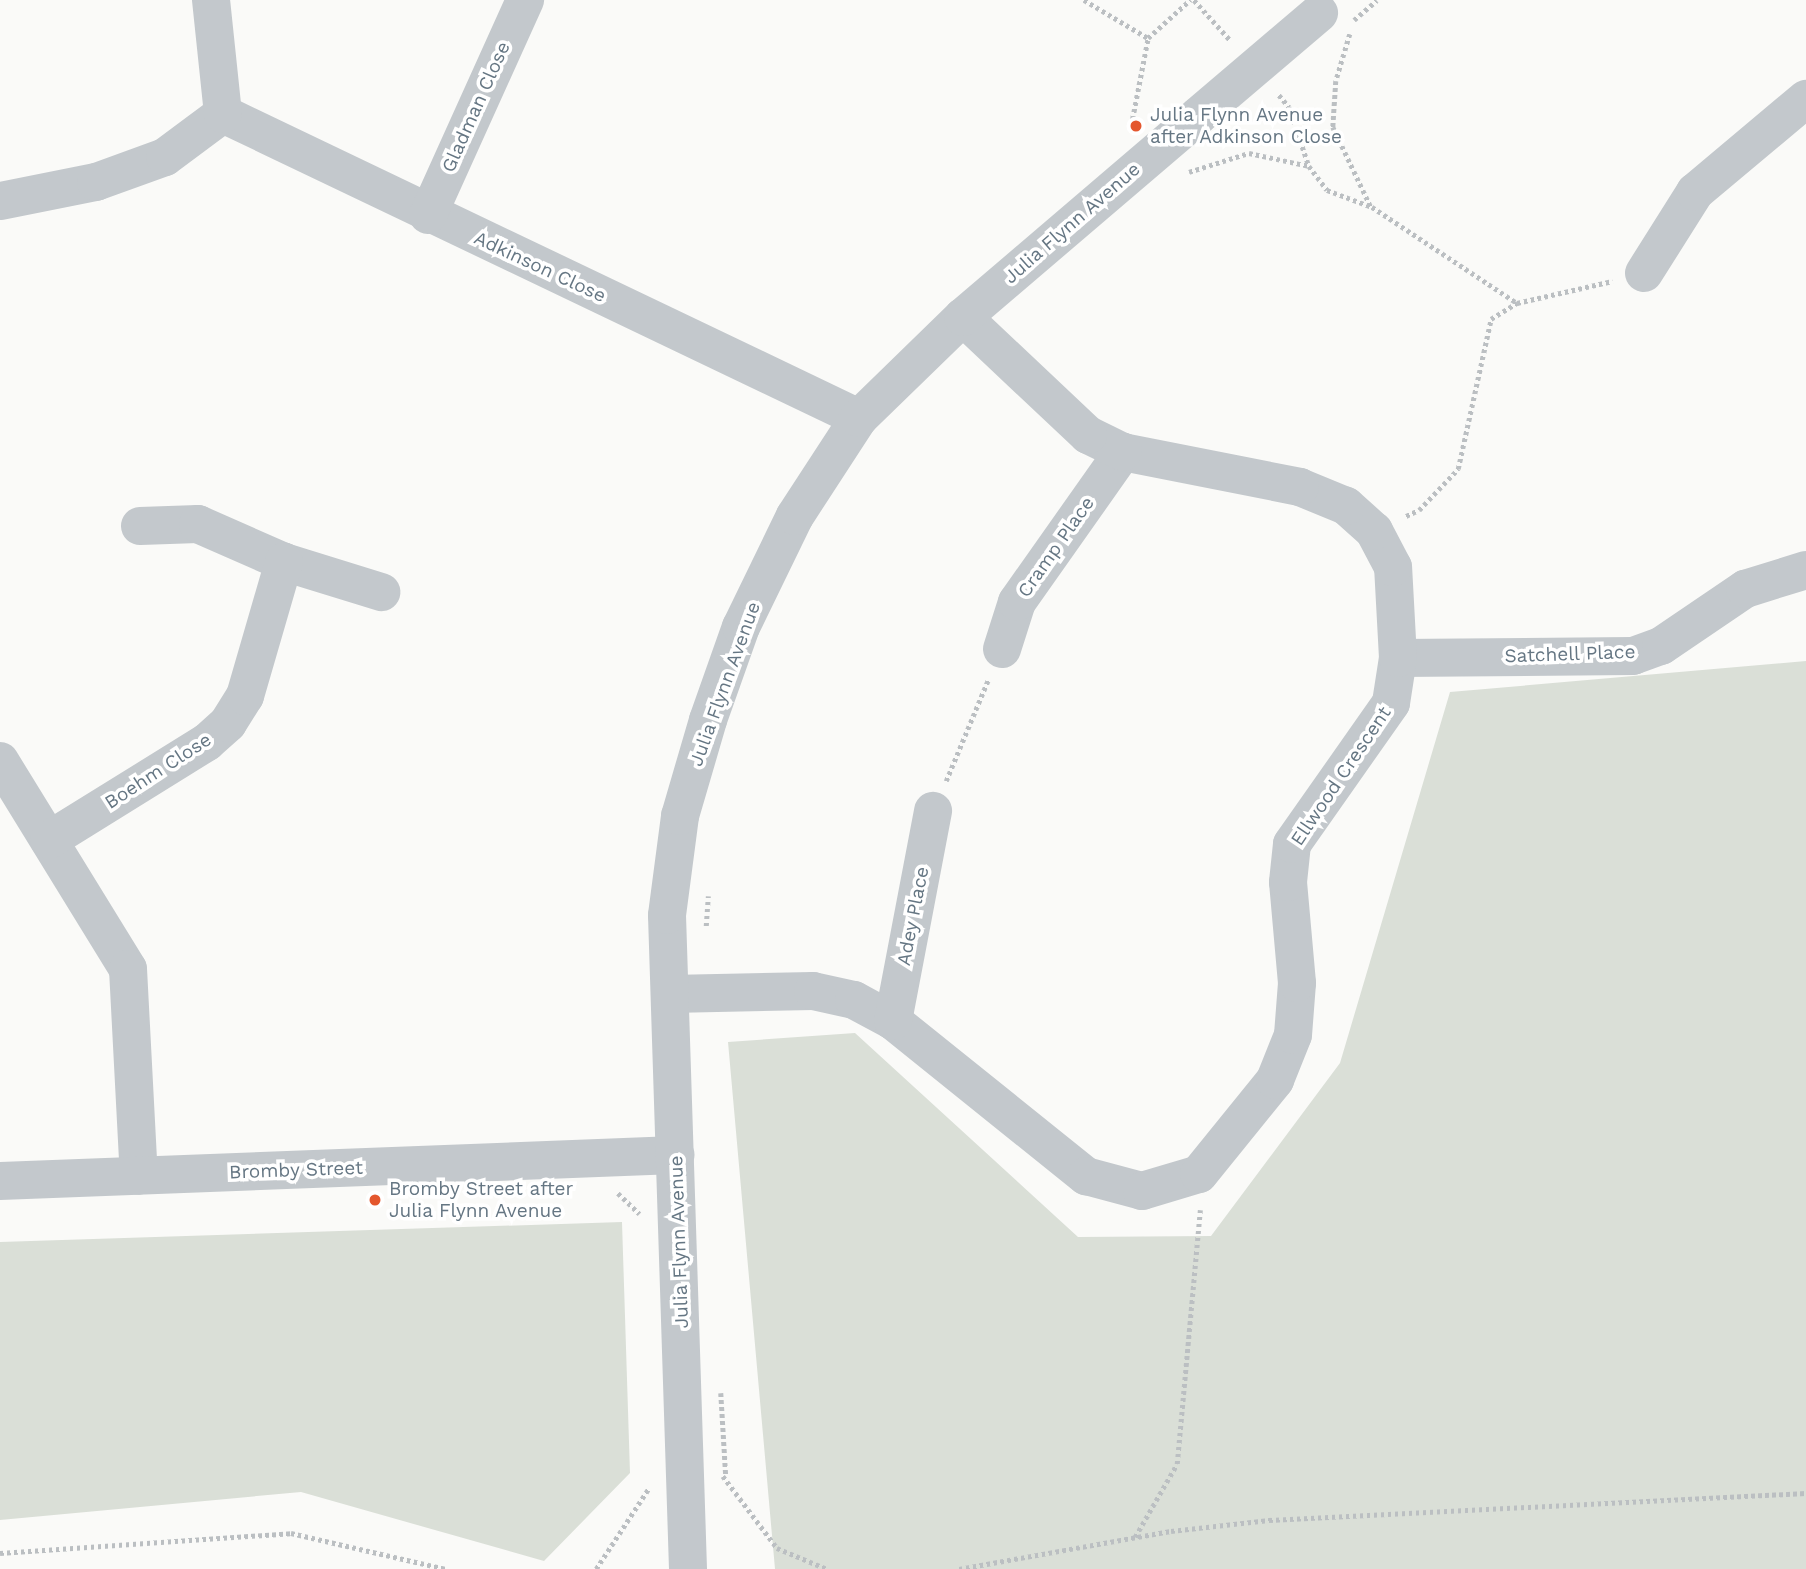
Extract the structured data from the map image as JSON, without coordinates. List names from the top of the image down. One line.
{"streets":{"street":["Gladman Close","Julia Flynn Avenue","Adkinson Close","Cramp Place","Satchell Place","Boehm Close","Ellwood Crescent","Adey Place","Bromby Street"]},"crossings":[["Gladman Close","Adkinson Close"],["Julia Flynn Avenue","Adkinson Close"],["Julia Flynn Avenue","Ellwood Crescent"],["Julia Flynn Avenue","Bromby Street"],["Cramp Place","Ellwood Crescent"],["Satchell Place","Ellwood Crescent"]],"places":["Julia Flynn Avenue after Adkinson Close","Bromby Street after Julia Flynn Avenue"]}
